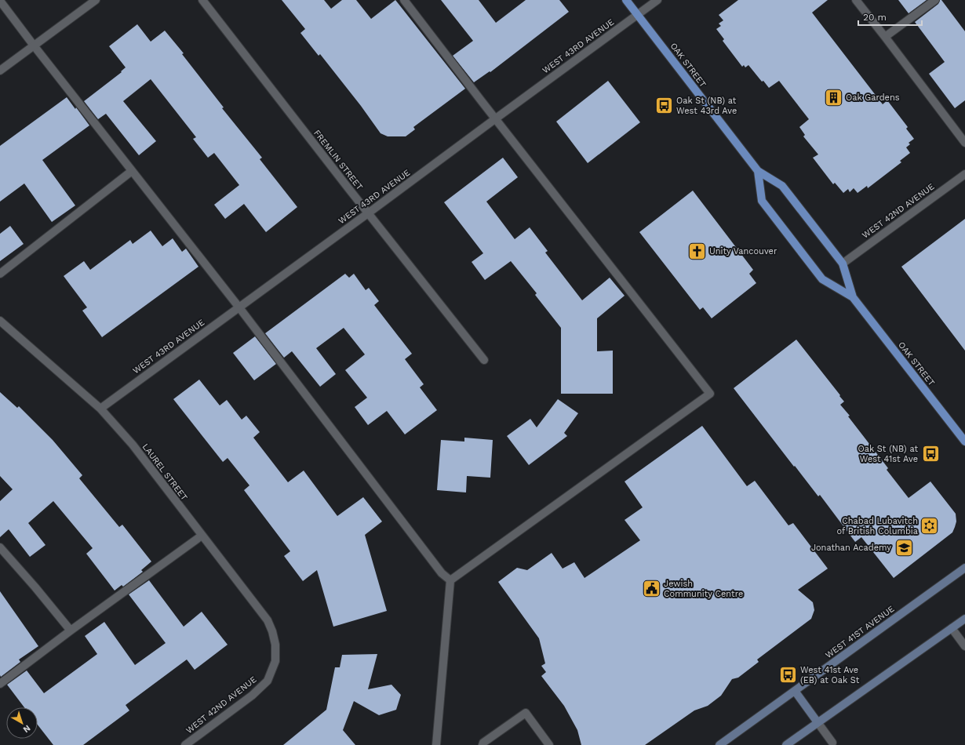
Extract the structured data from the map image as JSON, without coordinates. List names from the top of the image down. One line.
{"streets":{"main road":["OAK STREET","WEST 41ST AVENUE"],"street":["WEST 43RD AVENUE","FREMLIN STREET","WEST 42ND AVENUE","LAUREL STREET"]},"crossings":[["WEST 43RD AVENUE","OAK STREET"],["WEST 43RD AVENUE","FREMLIN STREET"],["WEST 43RD AVENUE","LAUREL STREET"],["OAK STREET","WEST 42ND AVENUE"],["WEST 42ND AVENUE","LAUREL STREET"]],"places":{"building":["Oak Gardens"],"bus stop":["Oak St (NB) at West 43rd Ave","Oak St (NB) at West 41st Ave","West 41st Ave (EB) at Oak St"],"church":["Unity Vancouver"],"synagogue":["Chabad Lubavitch of British Columbia"],"school or university":["Jonathan Academy"],"public building":["Jewish Community Centre"]},"scale_bar":"20 m","north":"bottom right"}
